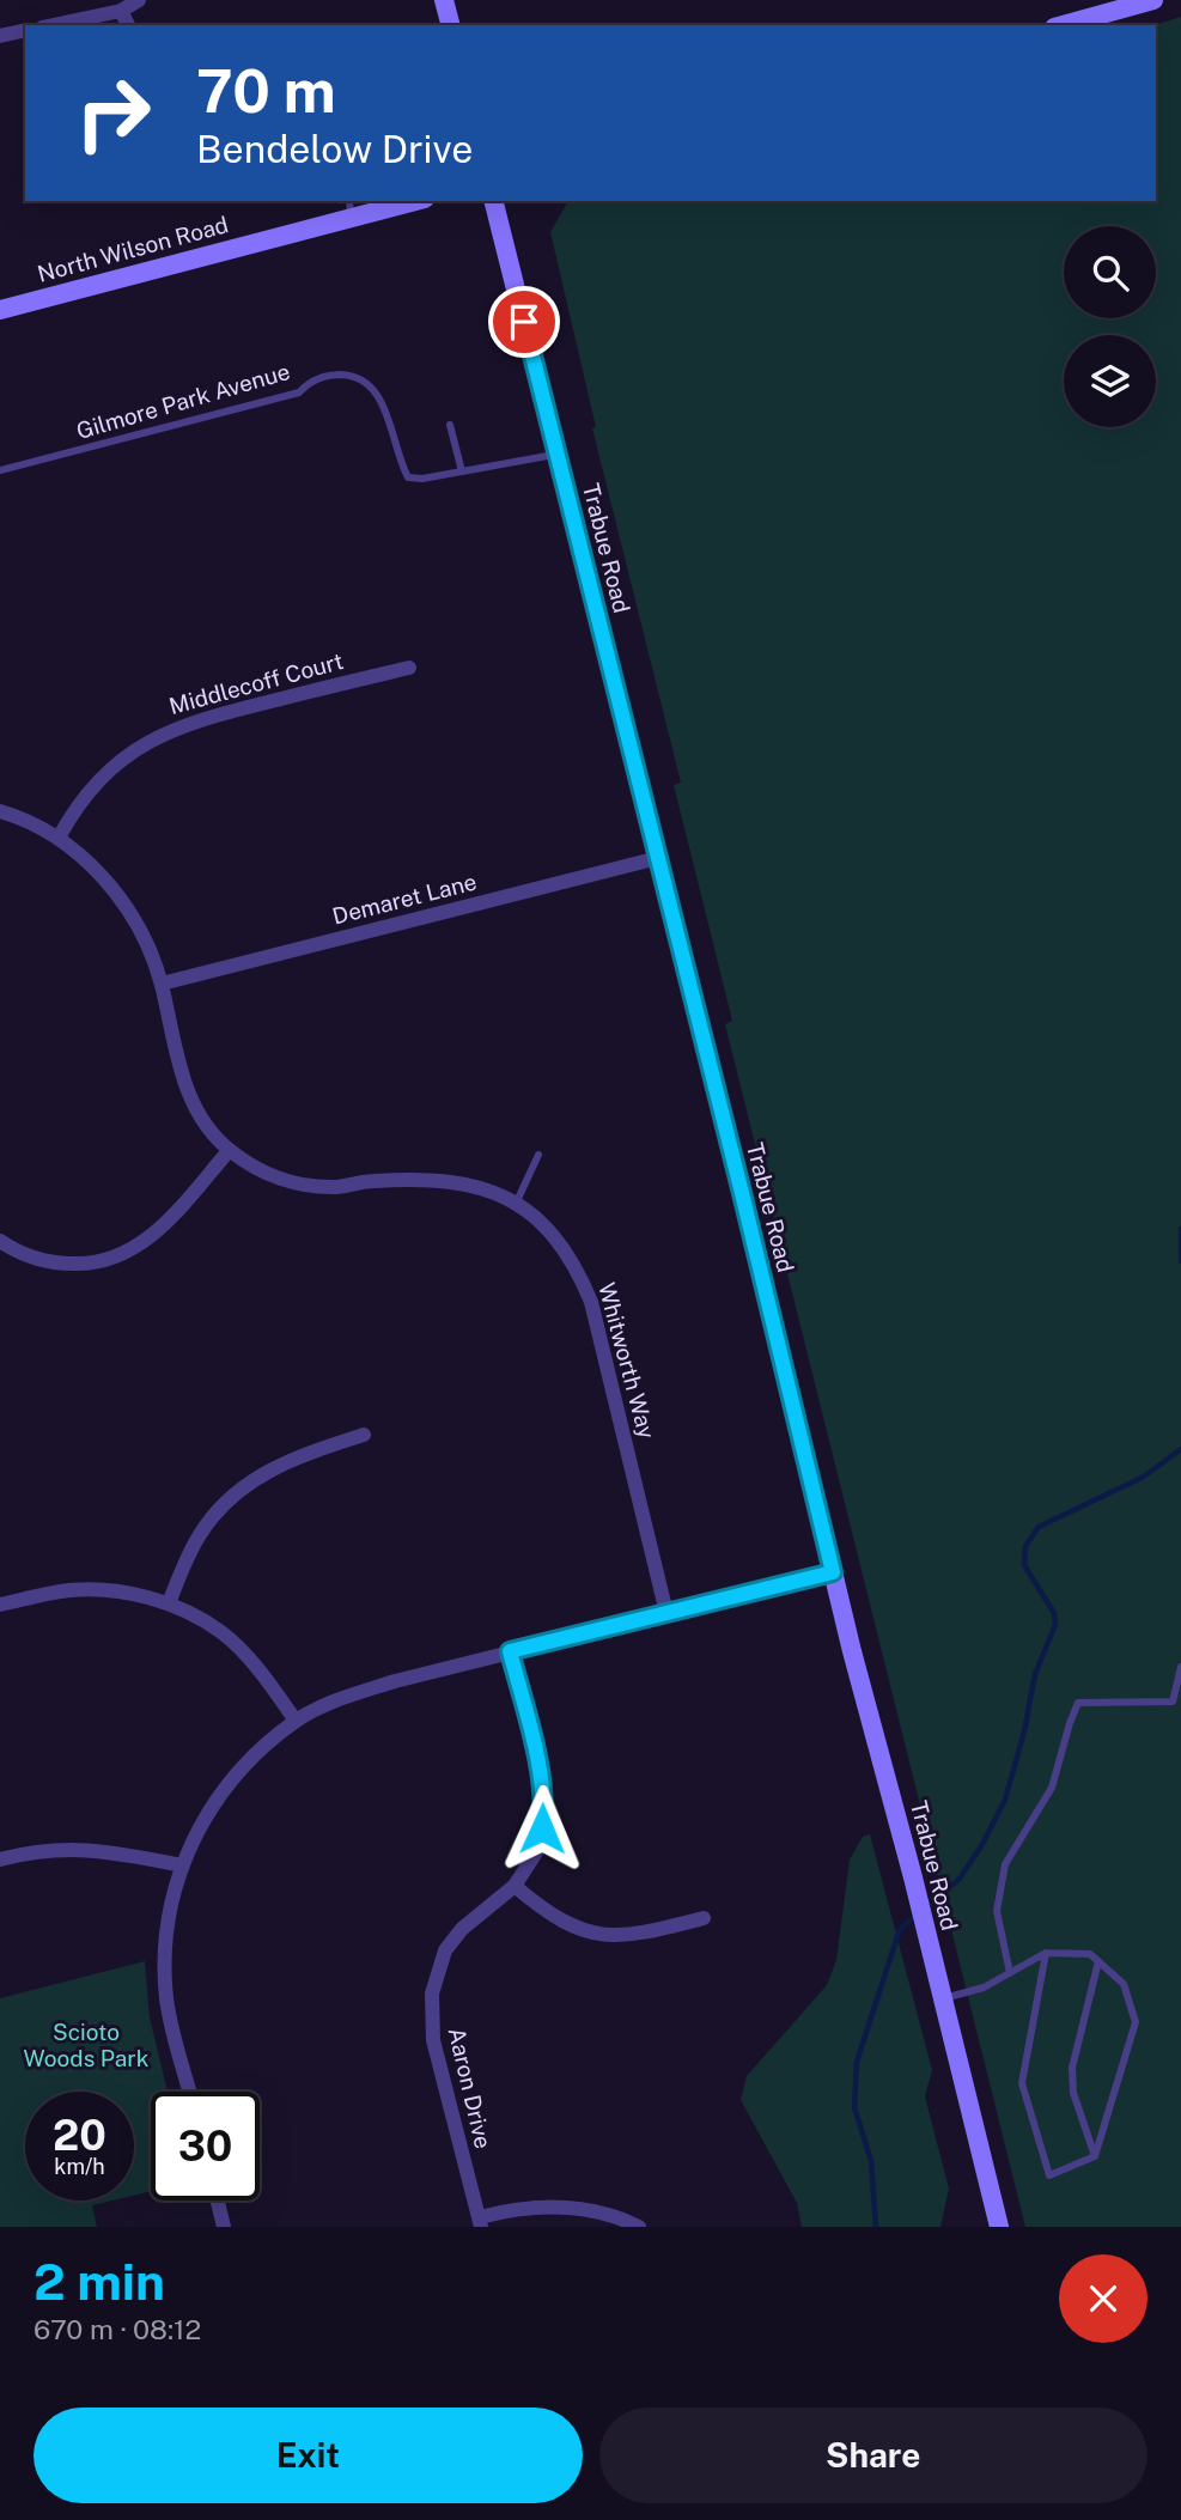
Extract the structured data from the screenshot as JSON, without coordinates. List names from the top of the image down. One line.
{"streets":{"main road":["North Wilson Road","Trabue Road"],"street":["Middlecoff Court","Demaret Lane","Whitworth Way","Aaron Drive"],"lane":["Gilmore Park Avenue"]},"crossings":[["Gilmore Park Avenue","Trabue Road"],["Trabue Road","Demaret Lane"],["Middlecoff Court","Whitworth Way"],["Demaret Lane","Whitworth Way"]],"parks":["Scioto Woods Park"],"page":{"turn":["70 m","Bendelow Drive"],"speed":"20 km/h","limit":"30","heading":["2 min","670 m · 08:12"],"buttons":["Exit","Share"]}}
